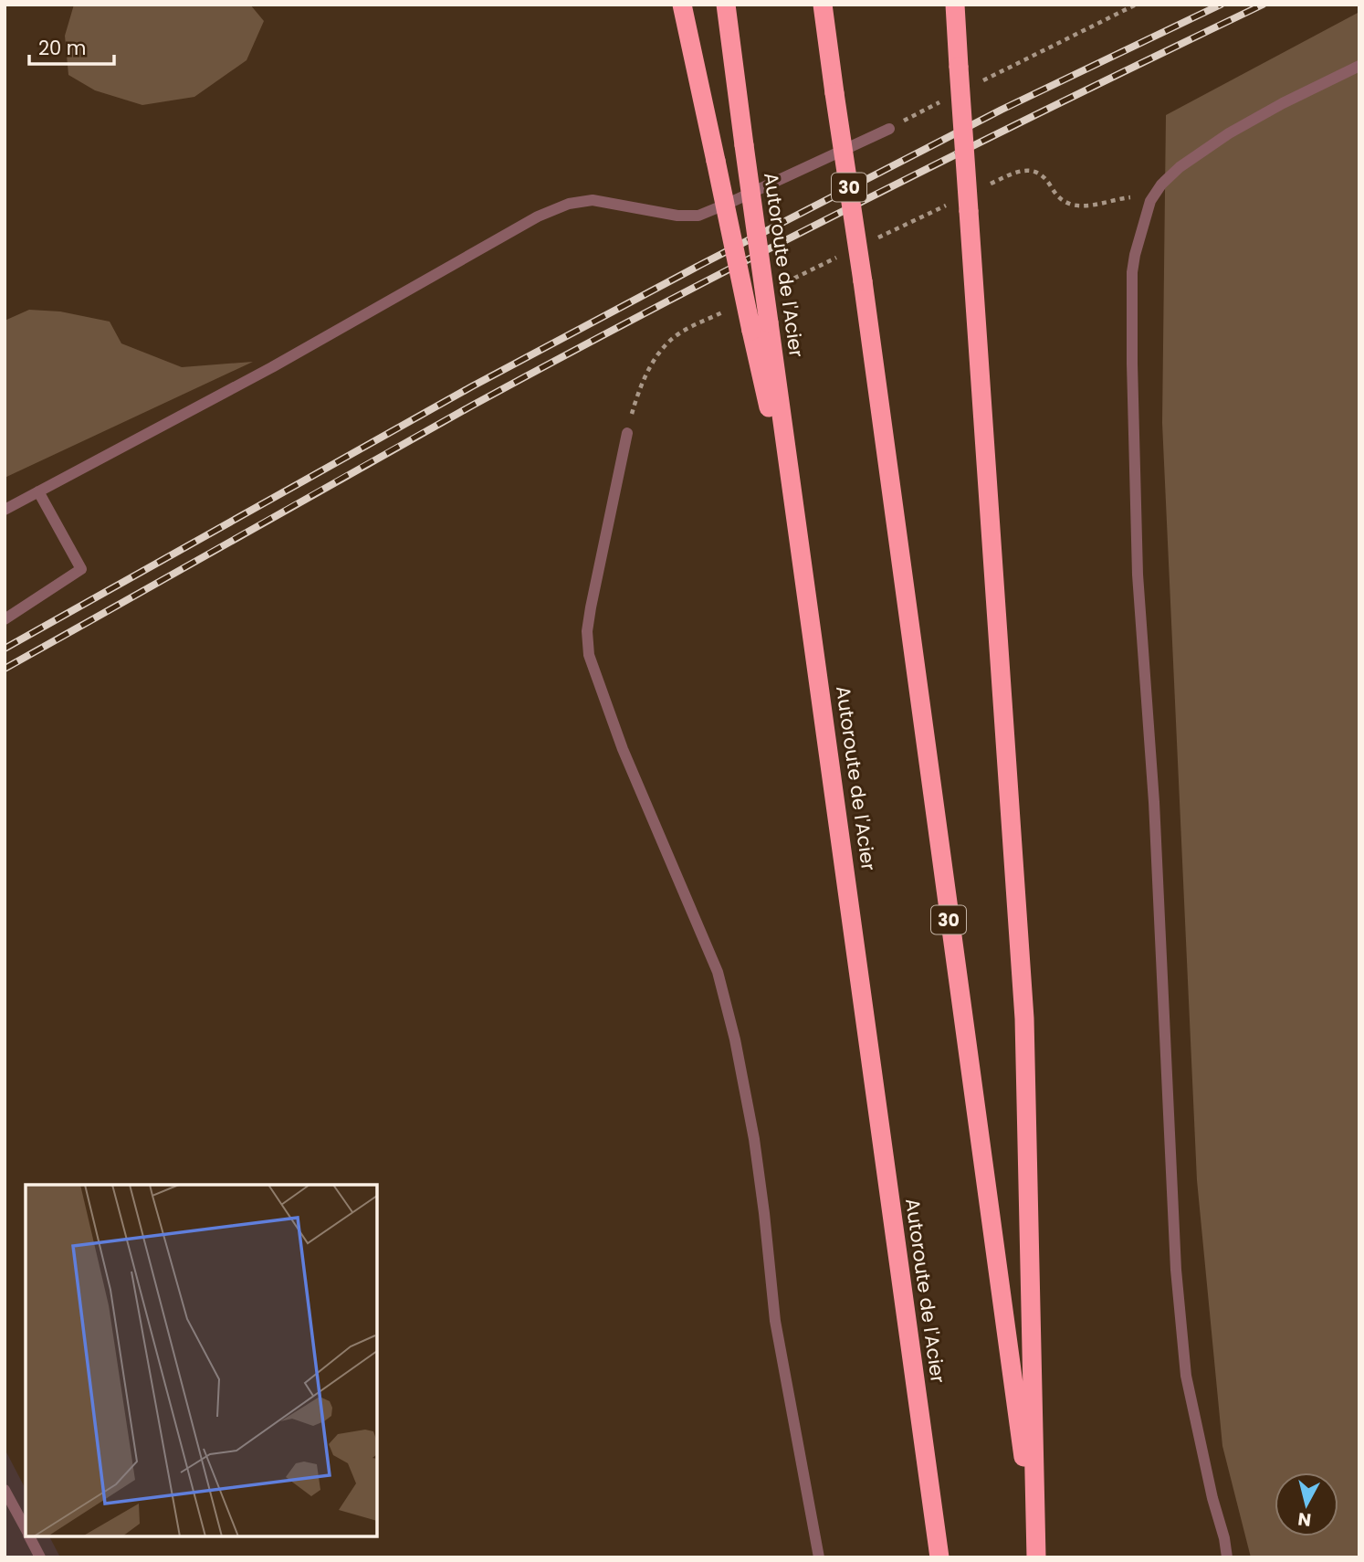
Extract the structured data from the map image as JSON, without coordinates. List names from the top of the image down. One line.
{"streets":{"highway":["30","Autoroute de l'Acier"]},"scale_bar":"20 m","north":"bottom"}
